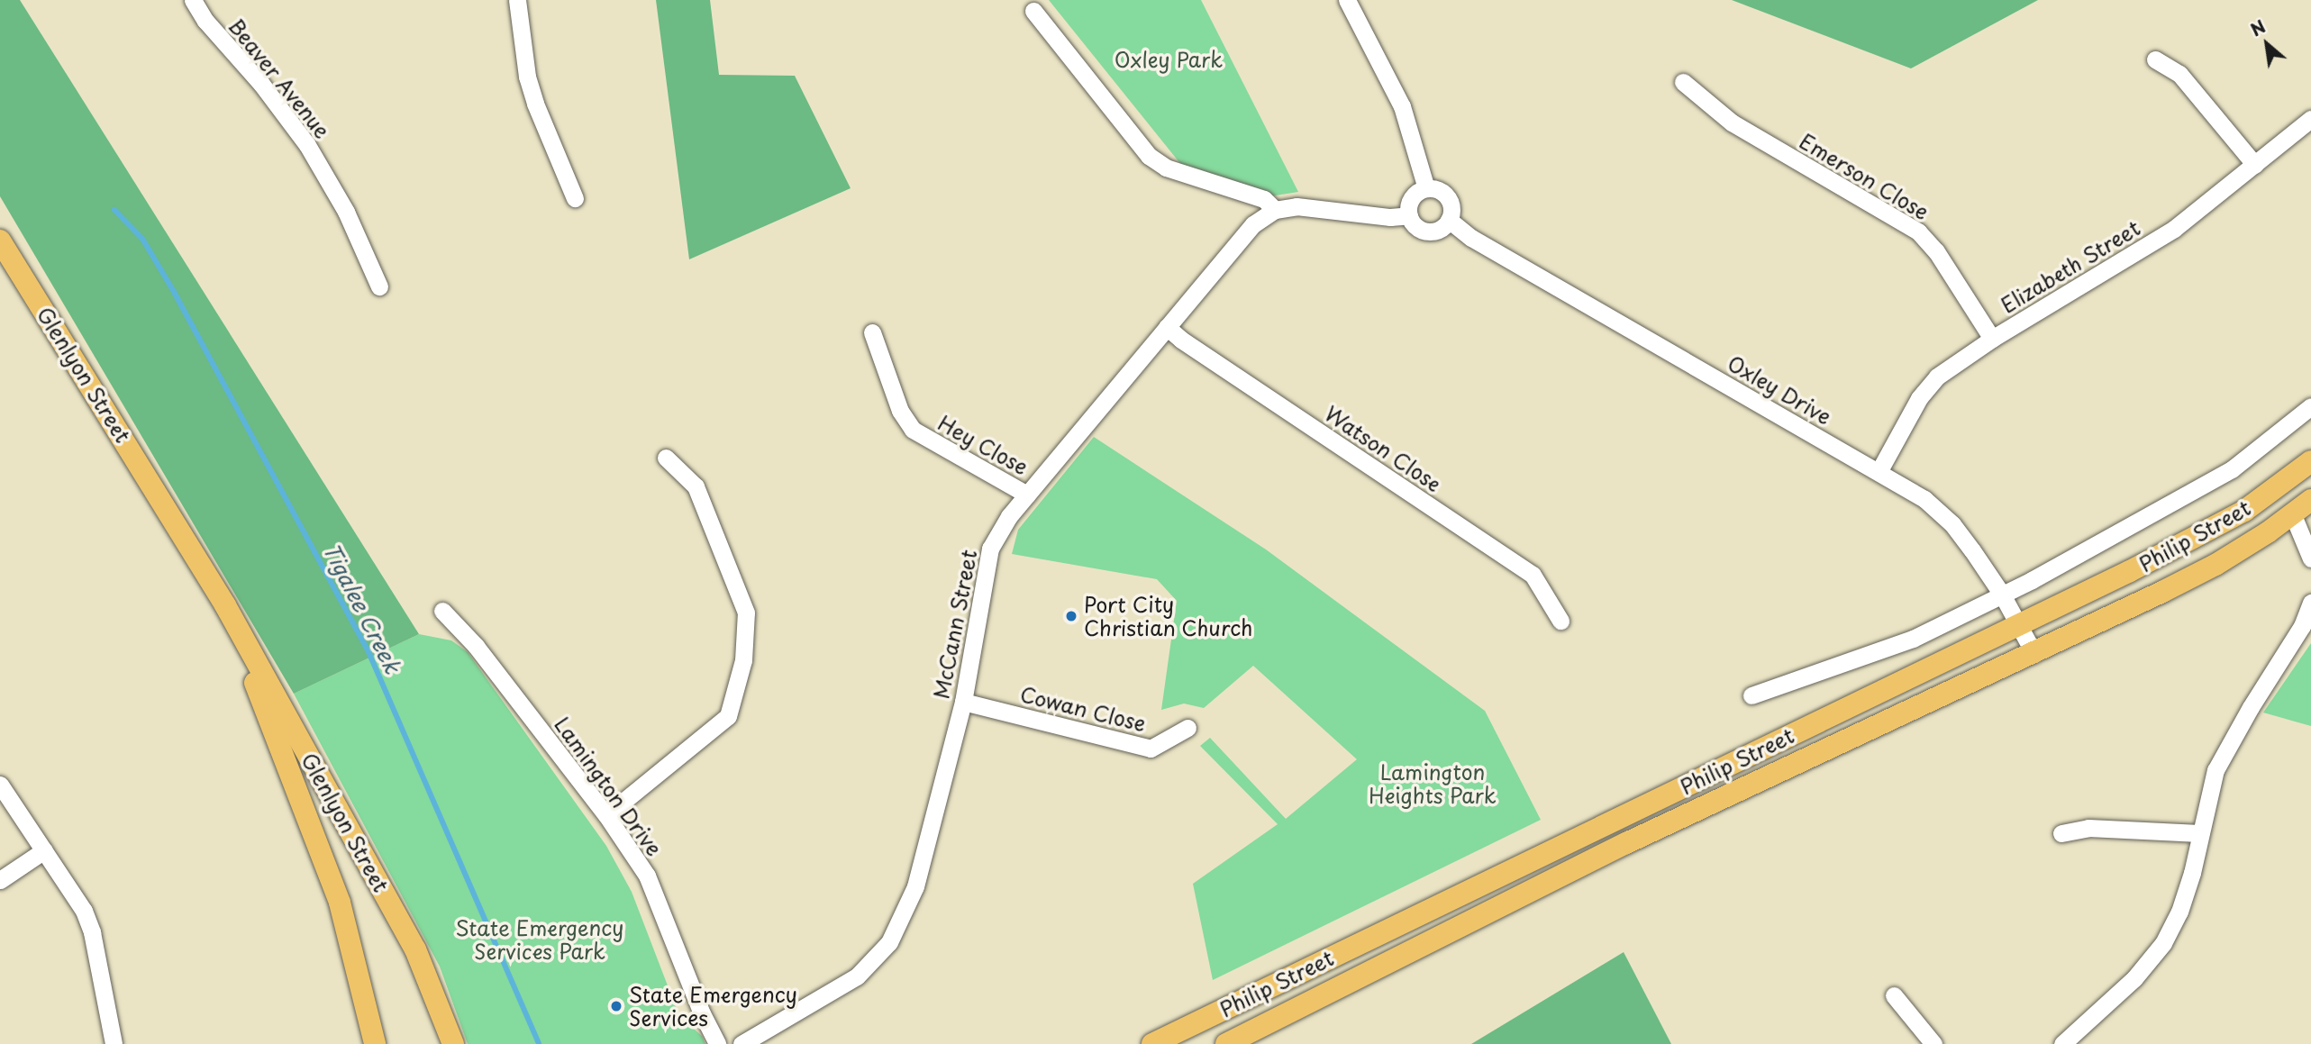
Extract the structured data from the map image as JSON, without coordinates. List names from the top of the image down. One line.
{"streets":{"main road":["Glenlyon Street","Philip Street"],"street":["Beaver Avenue","Emerson Close","Elizabeth Street","Oxley Drive","Hey Close","Watson Close","McCann Street","Cowan Close","Lamington Drive"]},"crossings":[["Emerson Close","Elizabeth Street"],["Elizabeth Street","Oxley Drive"],["Oxley Drive","Philip Street"],["Hey Close","McCann Street"],["Watson Close","McCann Street"],["McCann Street","Cowan Close"]],"water":["Tigalee Creek"],"parks":["Oxley Park","Lamington Heights Park","State Emergency Services Park"],"places":["Port City Christian Church","State Emergency Services"],"north":"top left"}
